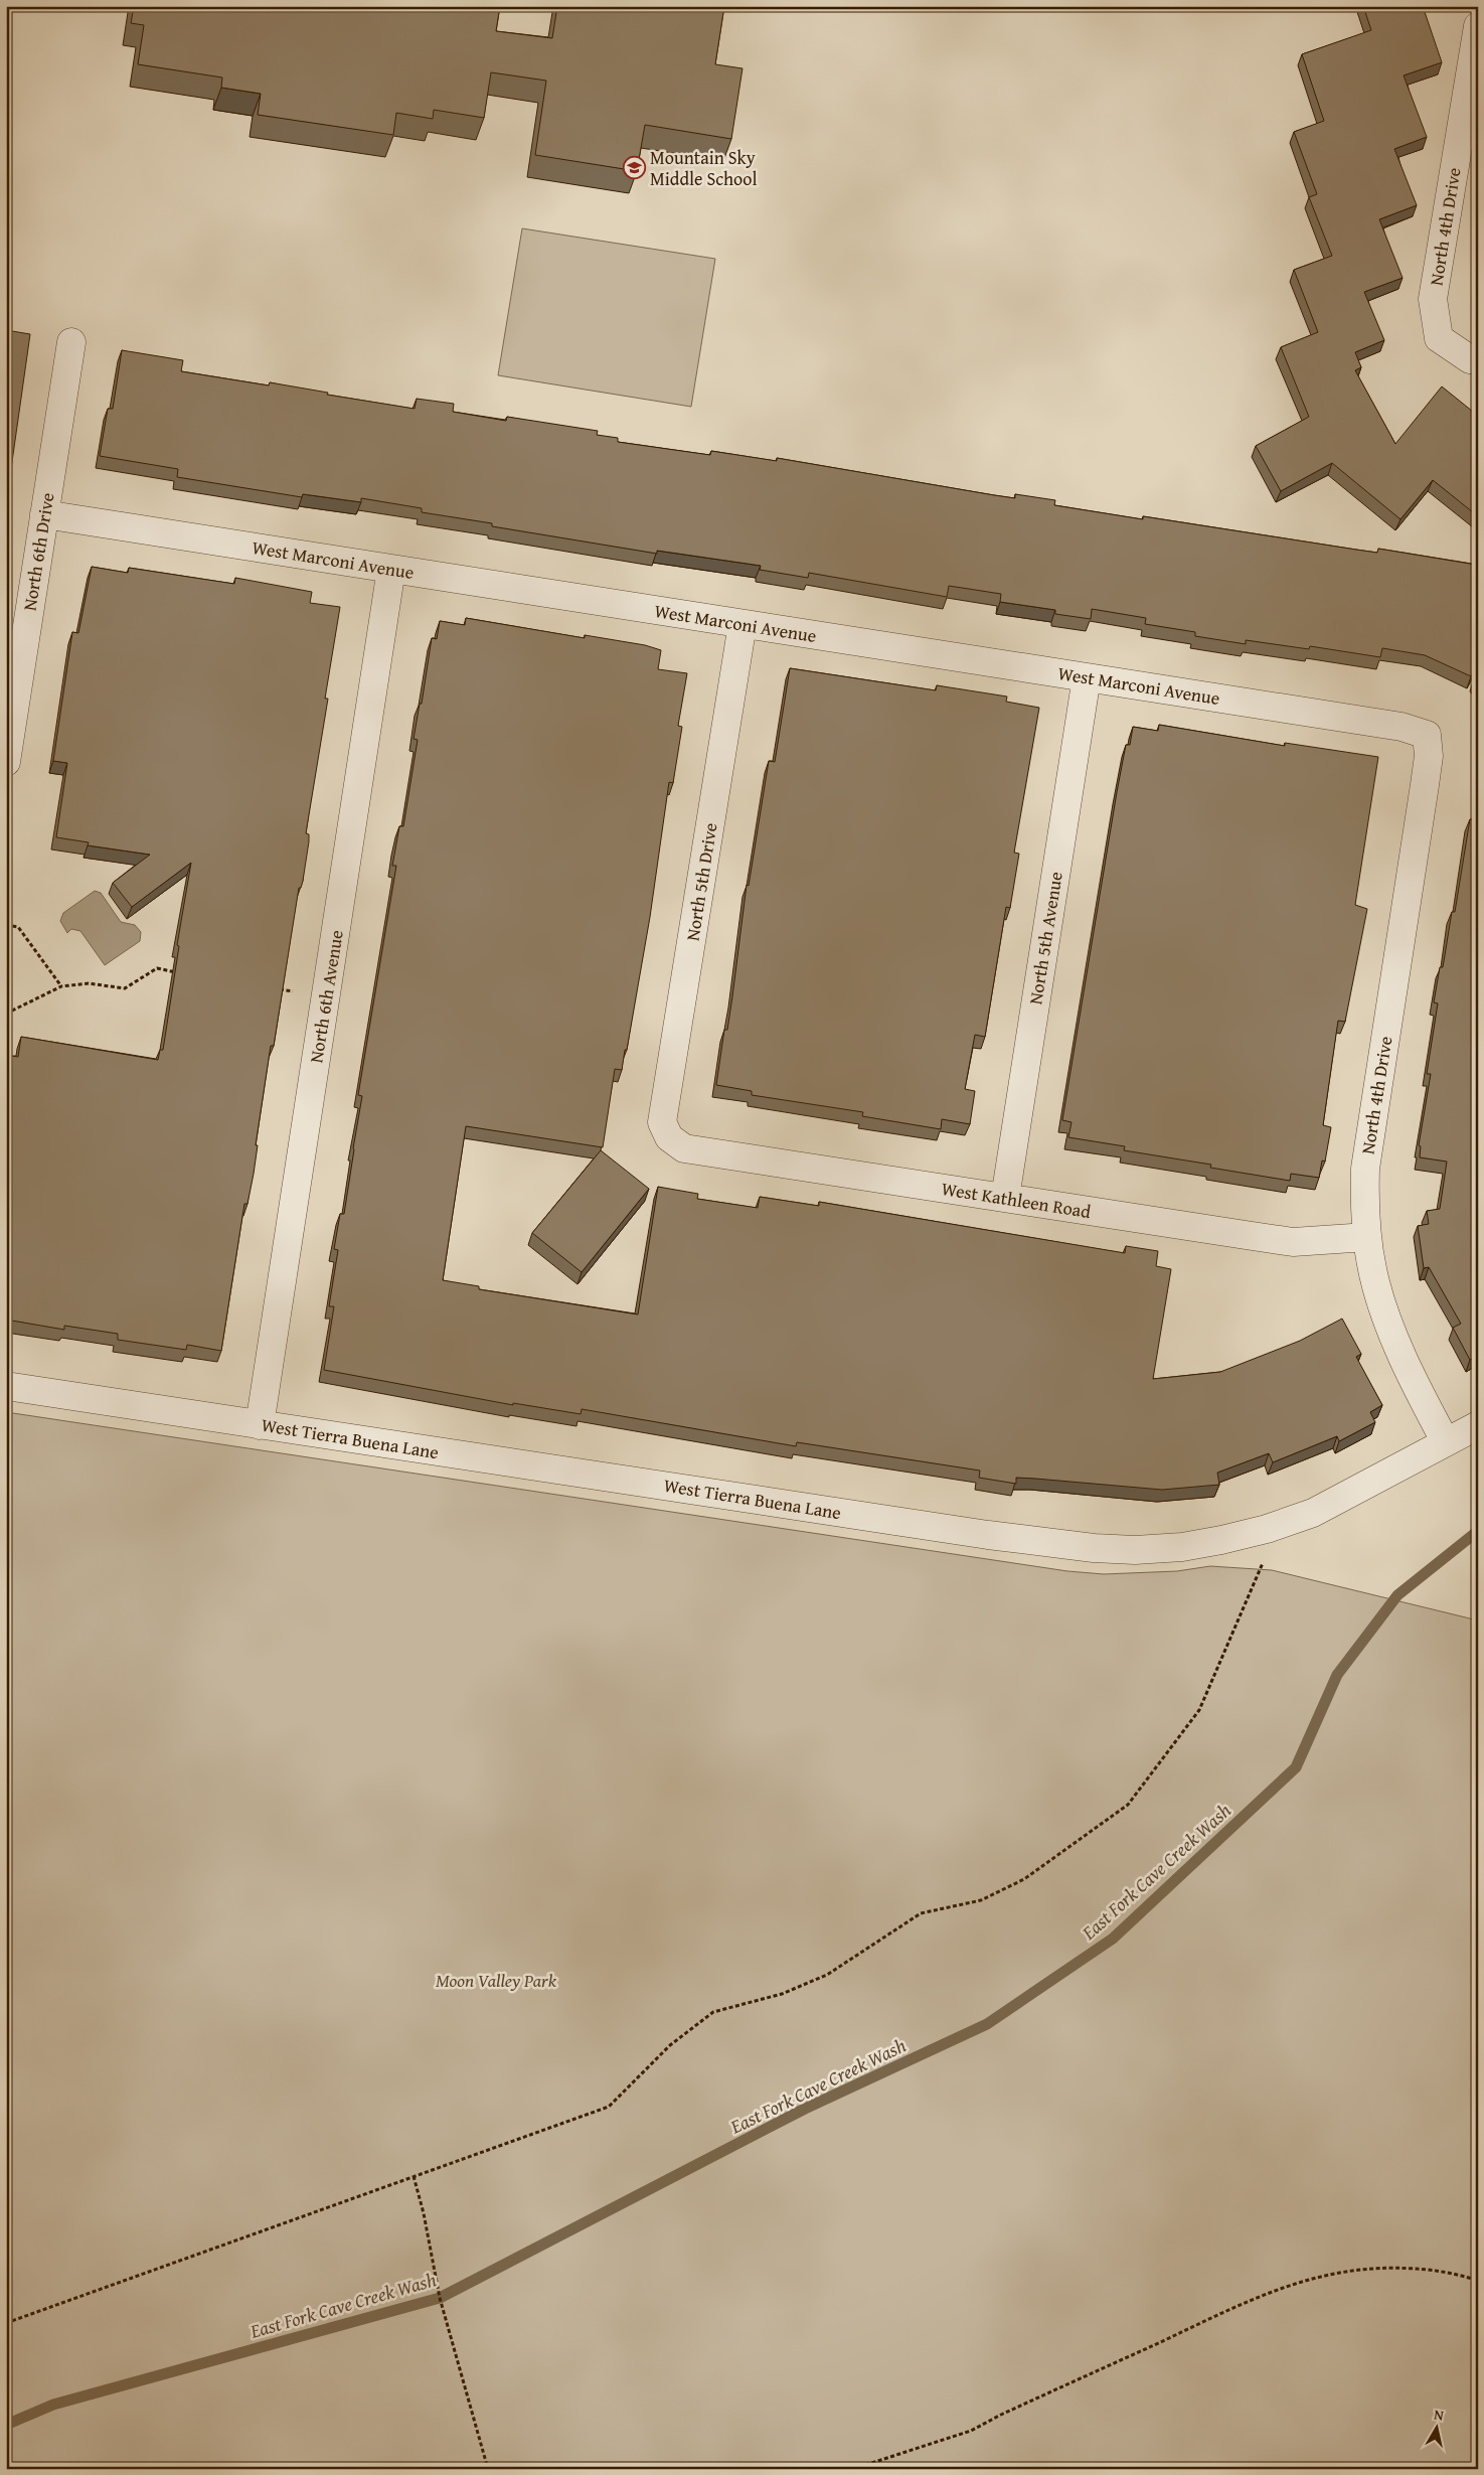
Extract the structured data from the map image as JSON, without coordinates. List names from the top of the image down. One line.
{"streets":{"street":["North 4th Drive","North 6th Drive","West Marconi Avenue","North 5th Drive","North 5th Avenue","North 6th Avenue","West Kathleen Road","West Tierra Buena Lane"]},"crossings":[["North 4th Drive","West Marconi Avenue"],["North 4th Drive","West Kathleen Road"],["North 4th Drive","West Tierra Buena Lane"],["North 6th Drive","West Marconi Avenue"],["West Marconi Avenue","North 5th Drive"],["West Marconi Avenue","North 5th Avenue"],["West Marconi Avenue","North 6th Avenue"],["North 5th Drive","West Kathleen Road"],["North 5th Avenue","West Kathleen Road"],["North 6th Avenue","West Tierra Buena Lane"]],"water":["East Fork Cave Creek Wash"],"parks":["Moon Valley Park"],"places":{"school or university":["Mountain Sky Middle School"]},"north":"top"}
